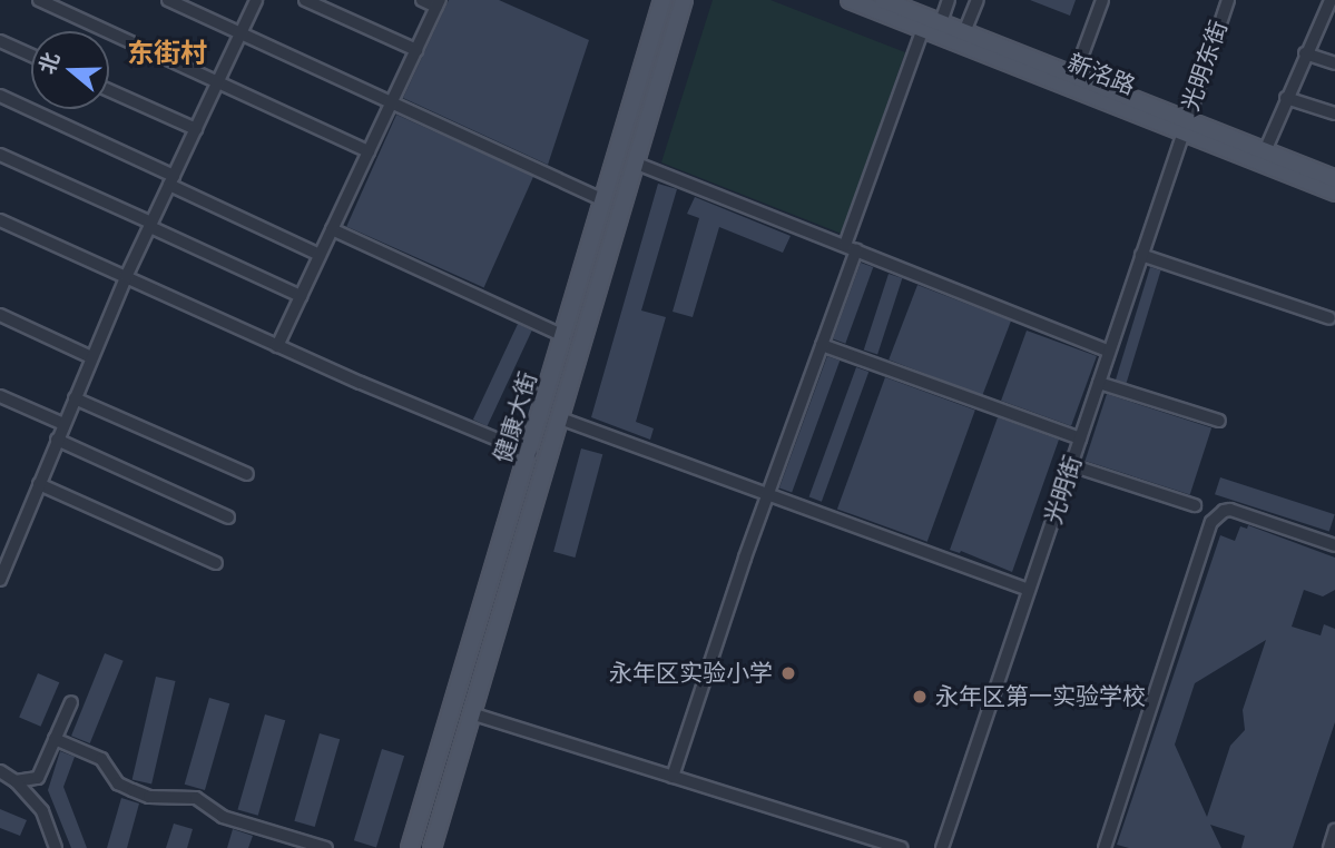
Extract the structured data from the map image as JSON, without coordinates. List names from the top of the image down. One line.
{"streets":{"main road":["新洺路","健康大街"],"street":["光明东街","光明街"]},"crossings":[["光明东街","新洺路"],["光明东街","光明街"],["新洺路","光明街"]],"districts":["东街村"],"places":["永年区实验小学","永年区第一实验学校"],"north":"left"}
